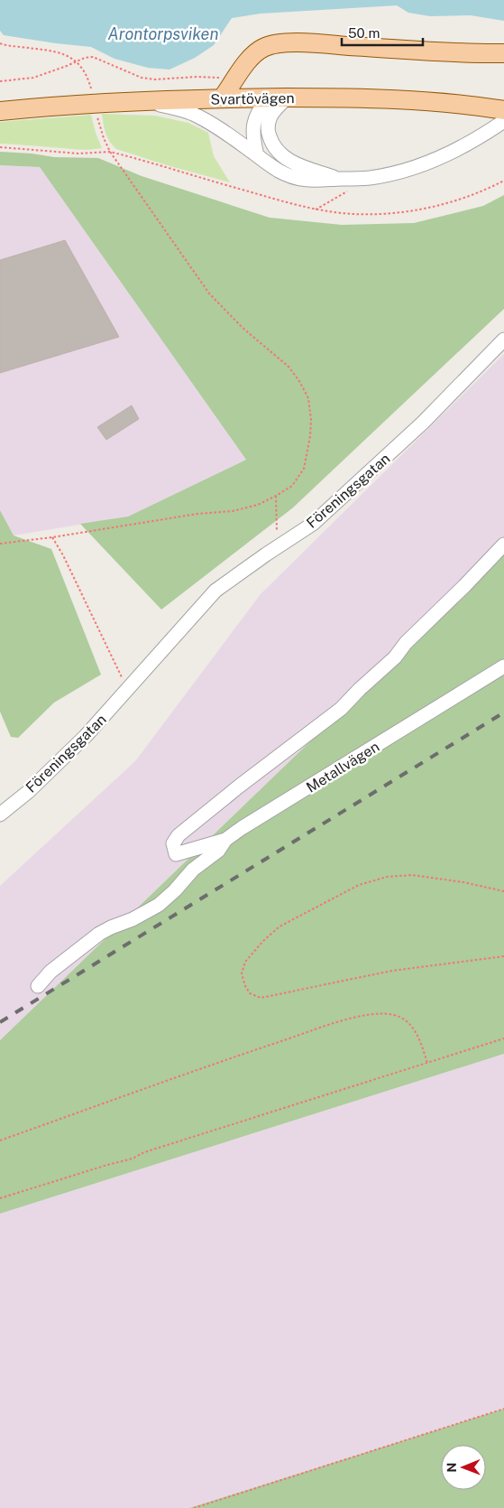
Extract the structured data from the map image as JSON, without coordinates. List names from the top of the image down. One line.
{"streets":{"main road":["Svartövägen"],"street":["Föreningsgatan","Metallvägen"]},"water":["Arontorpsviken"],"scale_bar":"50 m","north":"left"}
